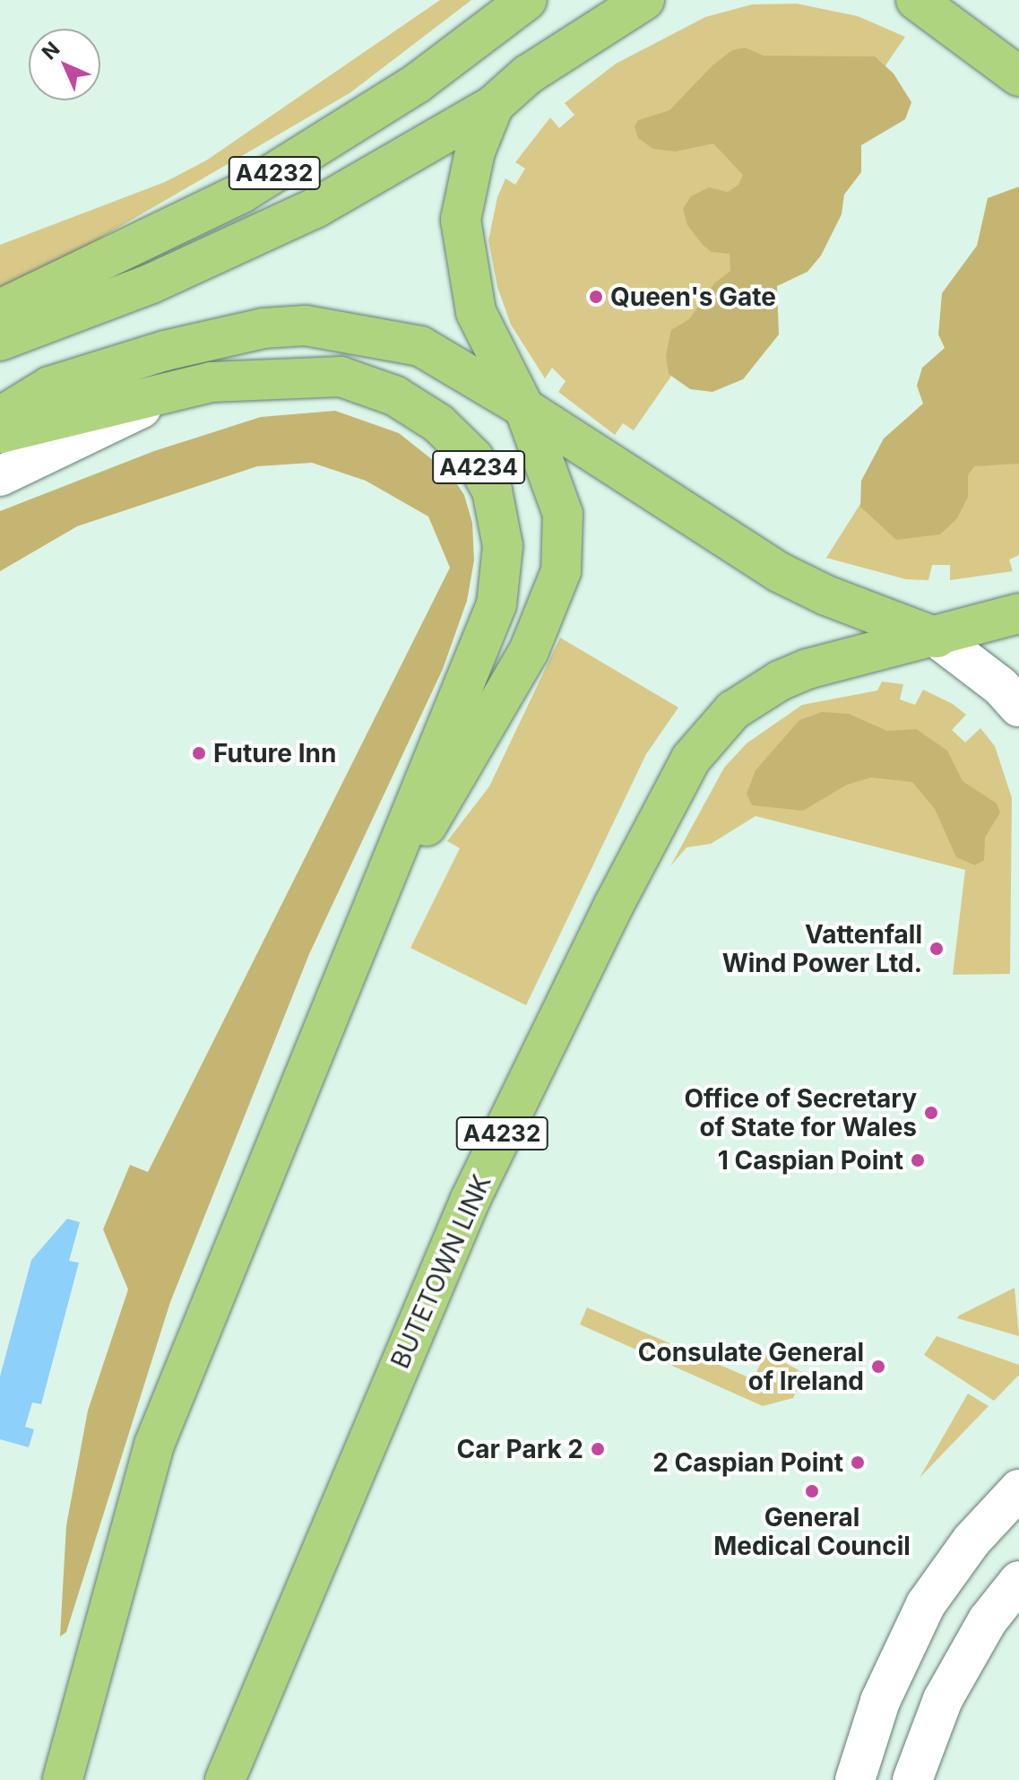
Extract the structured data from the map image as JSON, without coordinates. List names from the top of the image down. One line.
{"streets":{"main road":["A4232","A4234","BUTETOWN LINK"]},"places":["Queen's Gate","Future Inn","Vattenfall Wind Power Ltd.","Office of Secretary of State for Wales","1 Caspian Point","Consulate General of Ireland","Car Park 2","2 Caspian Point","General Medical Council"],"north":"top left"}
